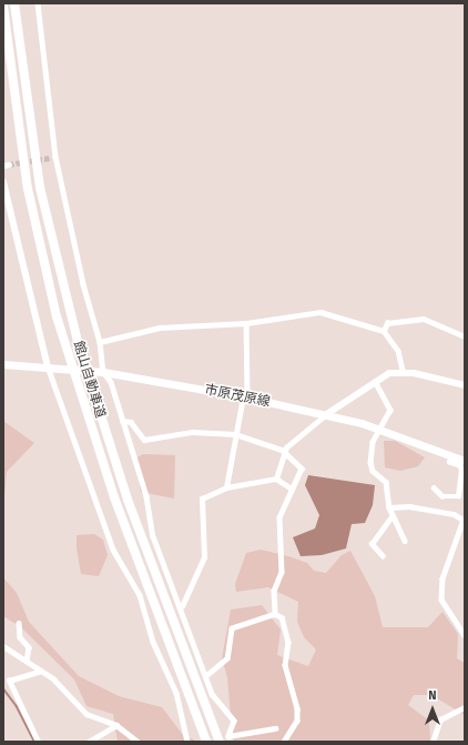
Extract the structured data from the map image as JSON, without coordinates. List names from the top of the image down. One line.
{"streets":{"highway":["館山自動車道"],"main road":["市原茂原線"]},"north":"top"}
